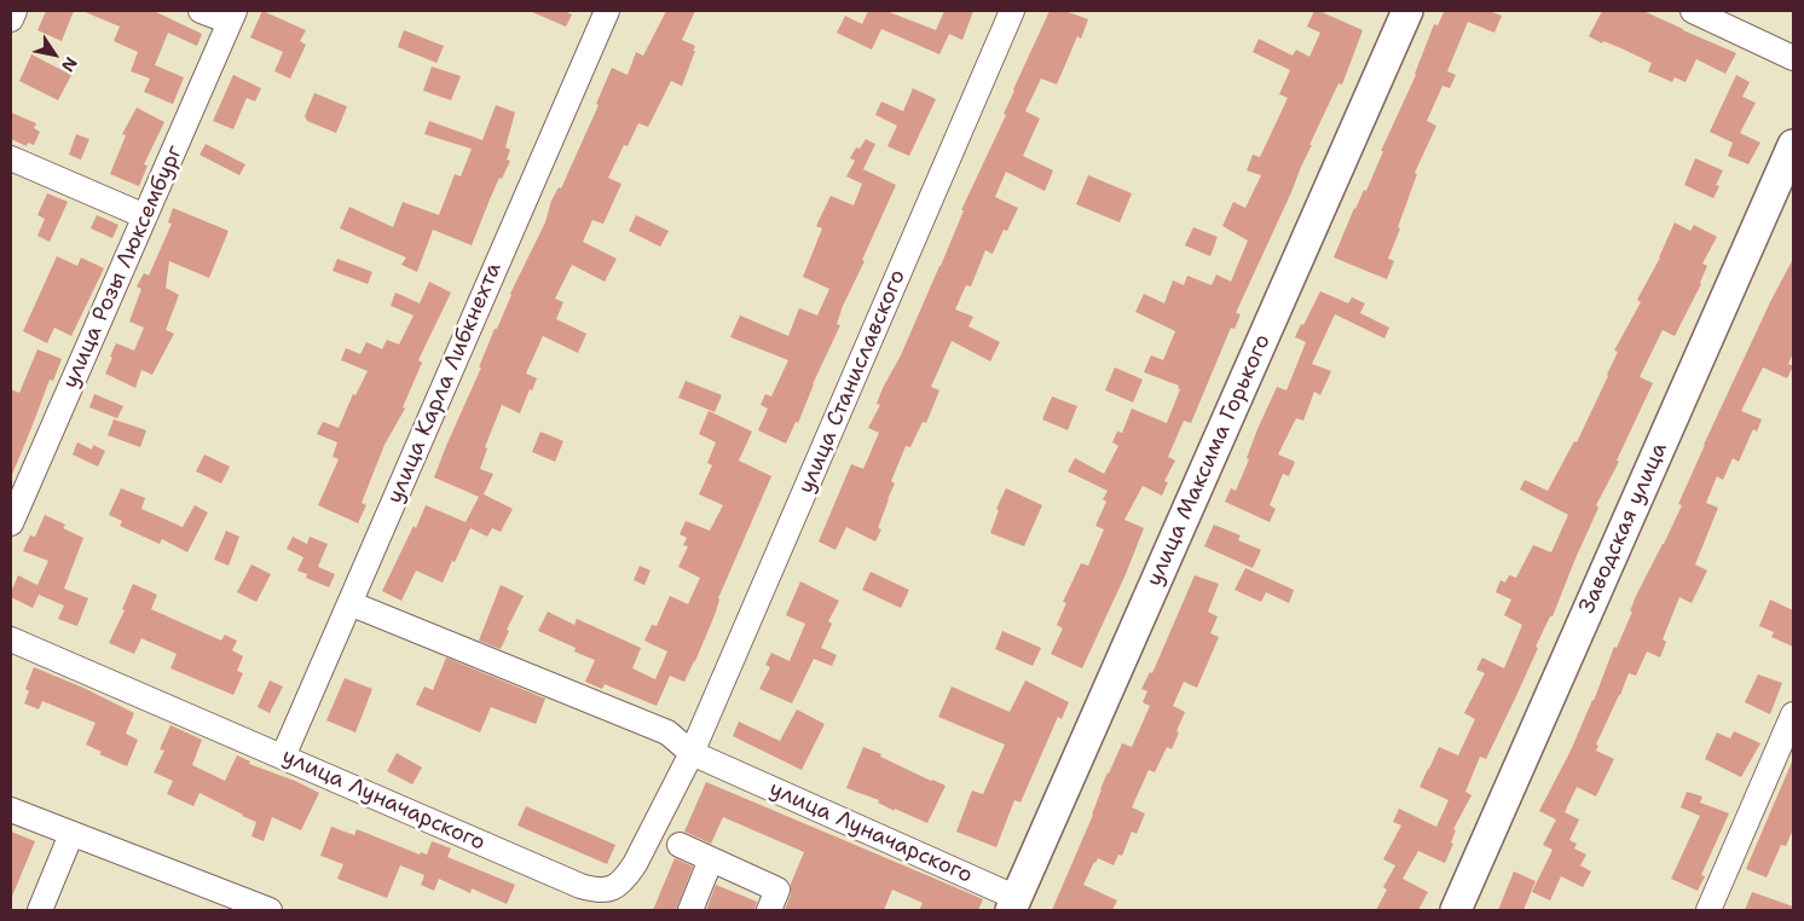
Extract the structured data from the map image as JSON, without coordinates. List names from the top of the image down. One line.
{"streets":{"main road":["улица Максима Горького","Заводская улица"],"street":["улица Розы Люксембург","улица Станиславского","улица Карла Либкнехта","улица Луначарского"]},"crossings":[["улица Станиславского","улица Луначарского"],["улица Карла Либкнехта","улица Луначарского"],["улица Максима Горького","улица Луначарского"]],"north":"bottom right"}
